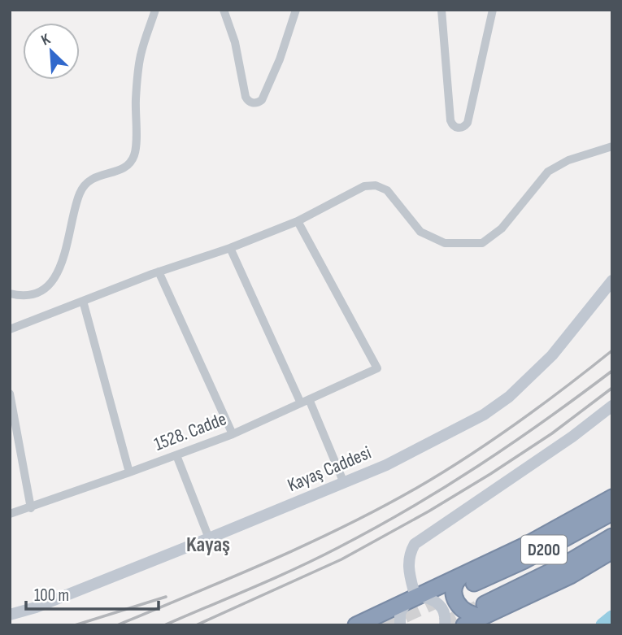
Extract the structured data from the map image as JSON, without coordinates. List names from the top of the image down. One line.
{"streets":{"highway":["D200"],"street":["1528. Cadde","Kayaş Caddesi"]},"districts":["Kayaş"],"scale_bar":"100 m","north":"top left"}
